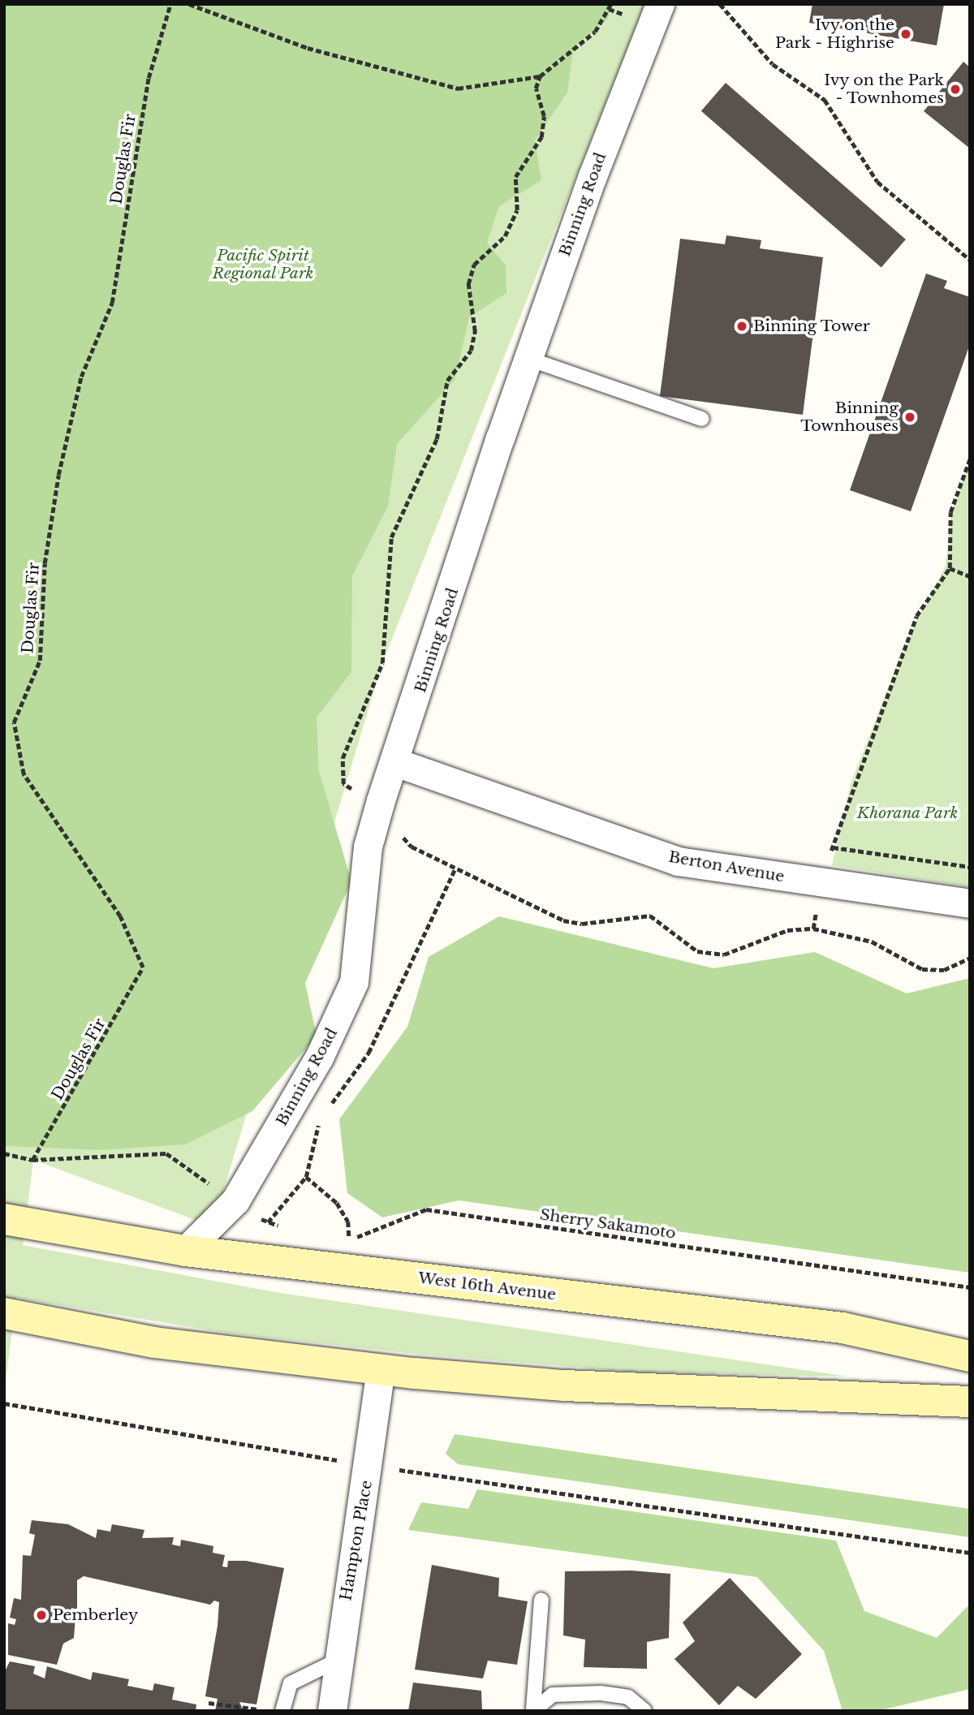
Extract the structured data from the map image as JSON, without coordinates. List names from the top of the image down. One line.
{"streets":{"main road":["West 16th Avenue"],"street":["Binning Road","Berton Avenue","Hampton Place"],"path":["Douglas Fir","Sherry Sakamoto"]},"crossings":[["Binning Road","Berton Avenue"],["Binning Road","West 16th Avenue"]],"parks":["Pacific Spirit Regional Park","Khorana Park"],"places":["Ivy on the Park - Highrise","Ivy on the Park - Townhomes","Binning Tower","Binning Townhouses","Pemberley"]}
